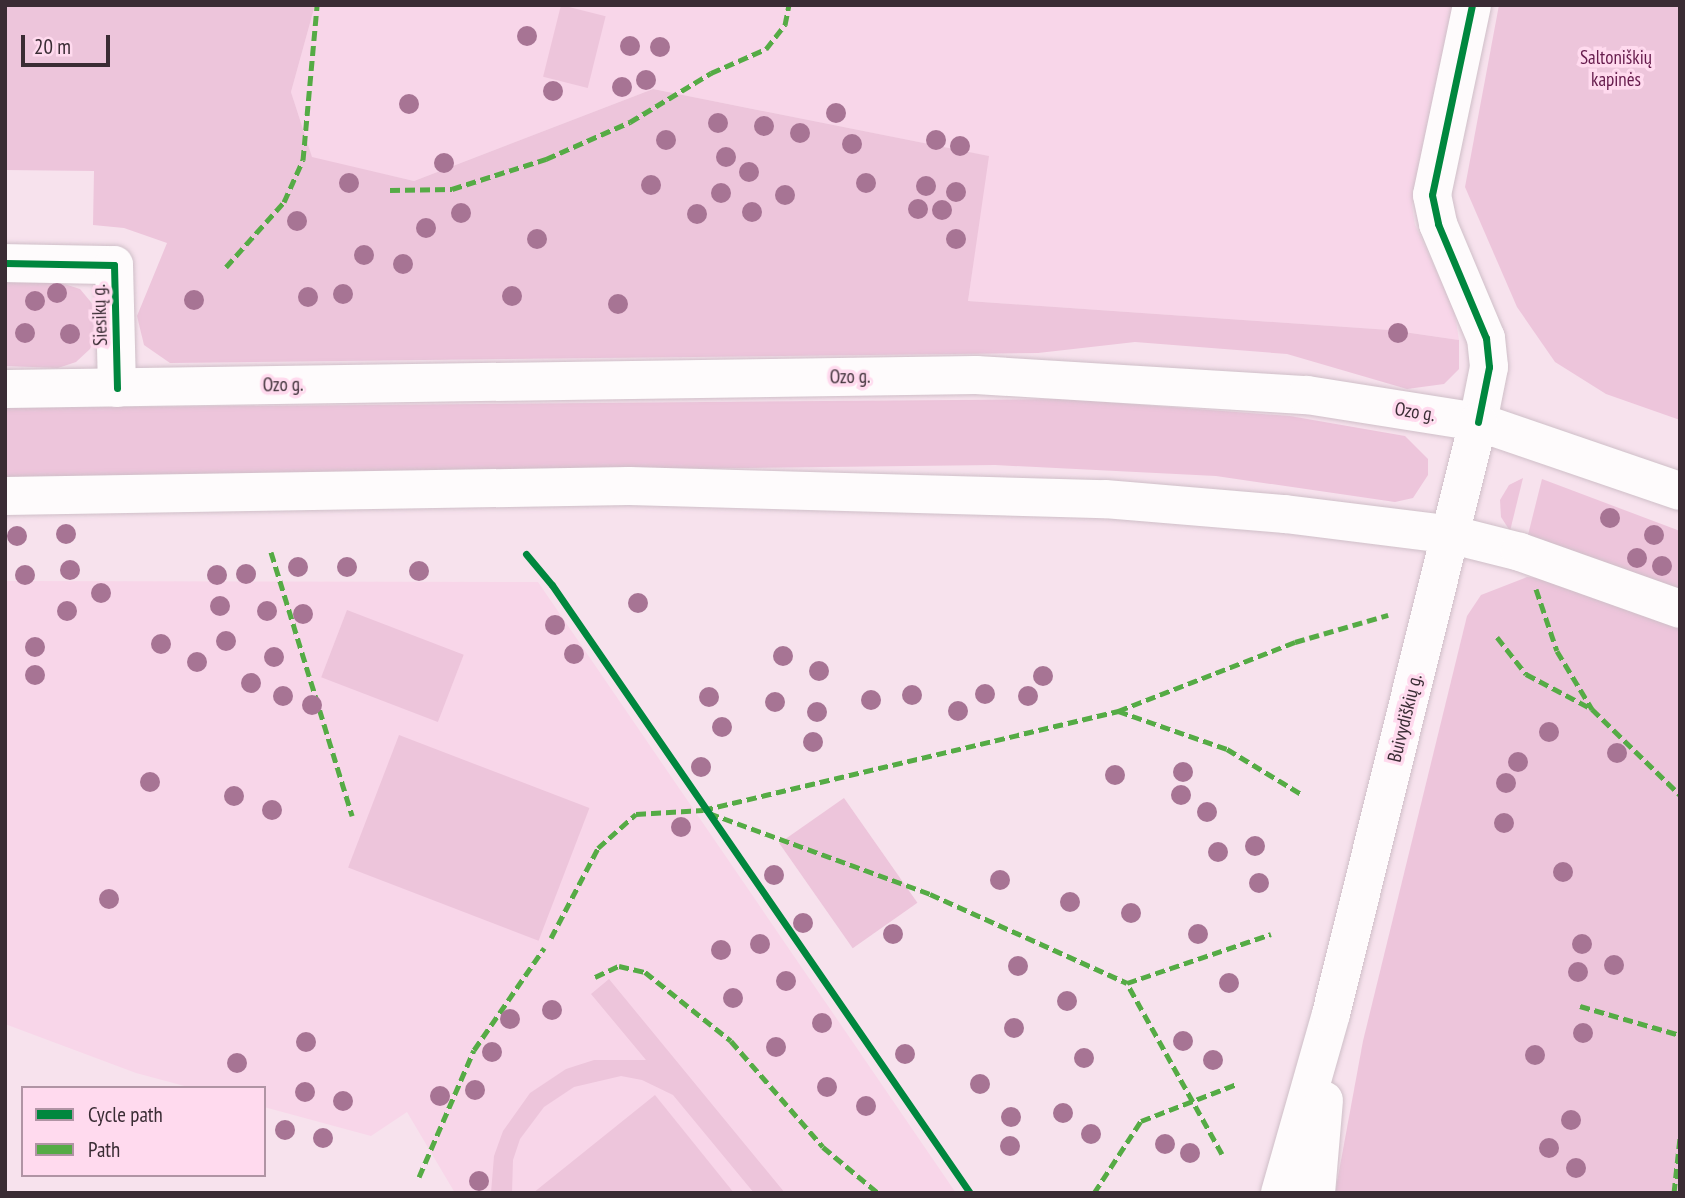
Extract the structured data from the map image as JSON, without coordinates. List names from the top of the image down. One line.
{"streets":{"main road":["Siesikų g.","Ozo g.","Buivydiškių g."]},"crossings":[["Siesikų g.","Ozo g."],["Ozo g.","Buivydiškių g."]],"parks":["Saltoniškių kapinės"],"legend":["Cycle path","Path"],"scale_bar":"20 m"}
